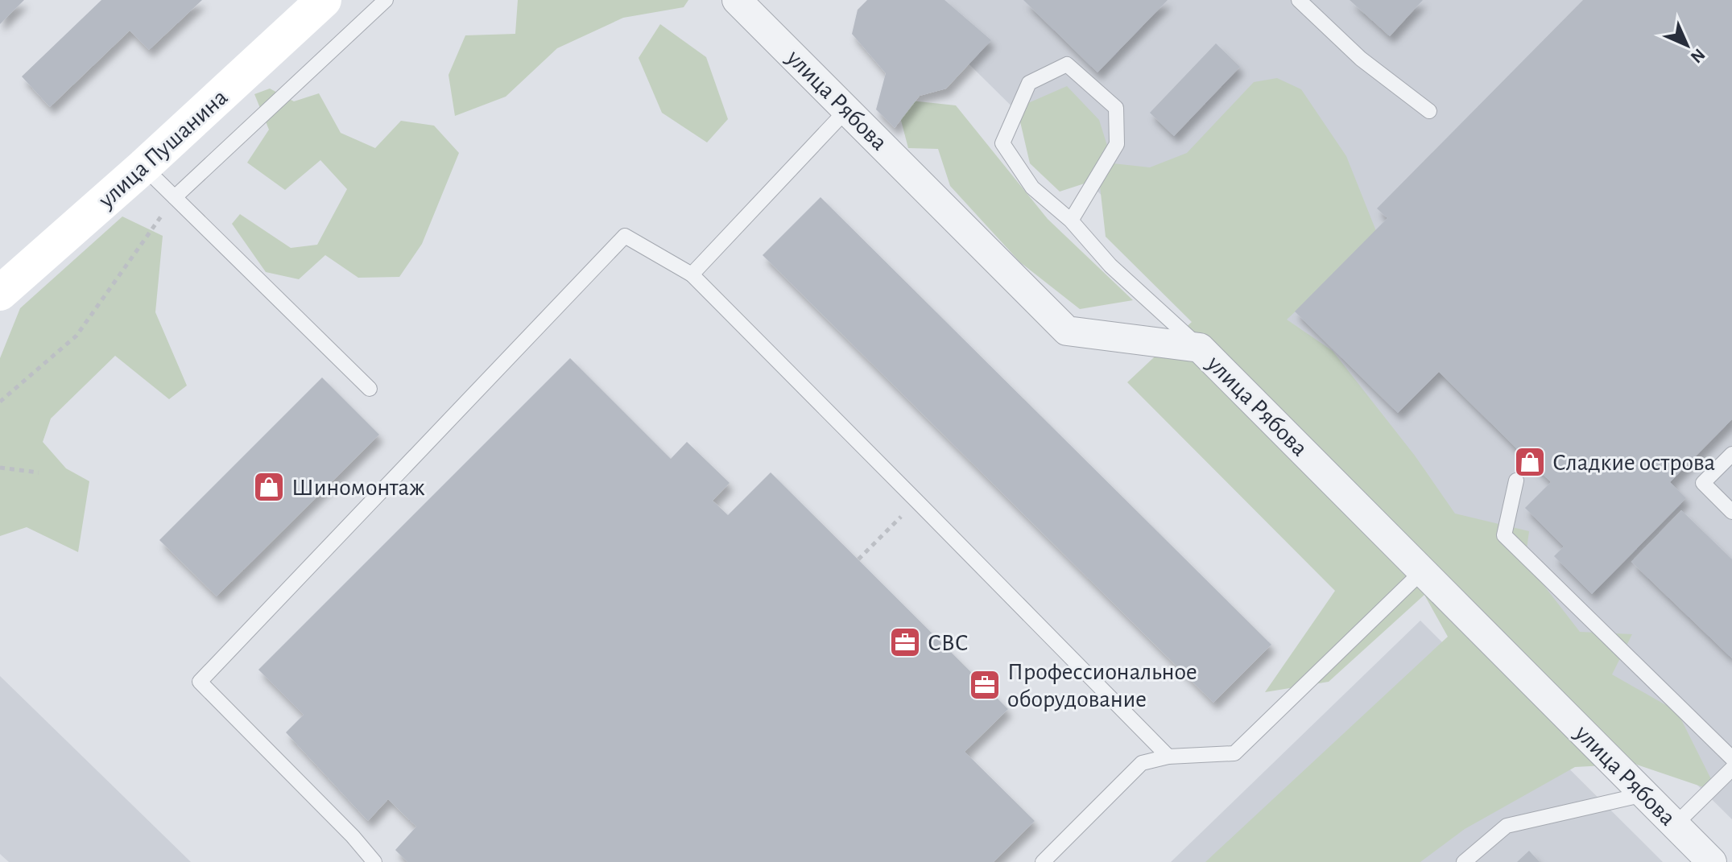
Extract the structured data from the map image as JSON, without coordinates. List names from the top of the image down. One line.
{"streets":{"street":["улица Рябова","улица Пушанина"]},"places":{"shop":["Сладкие острова","Шиномонтаж"],"office":["СВС","Профессиональное оборудование"]},"north":"bottom right"}
